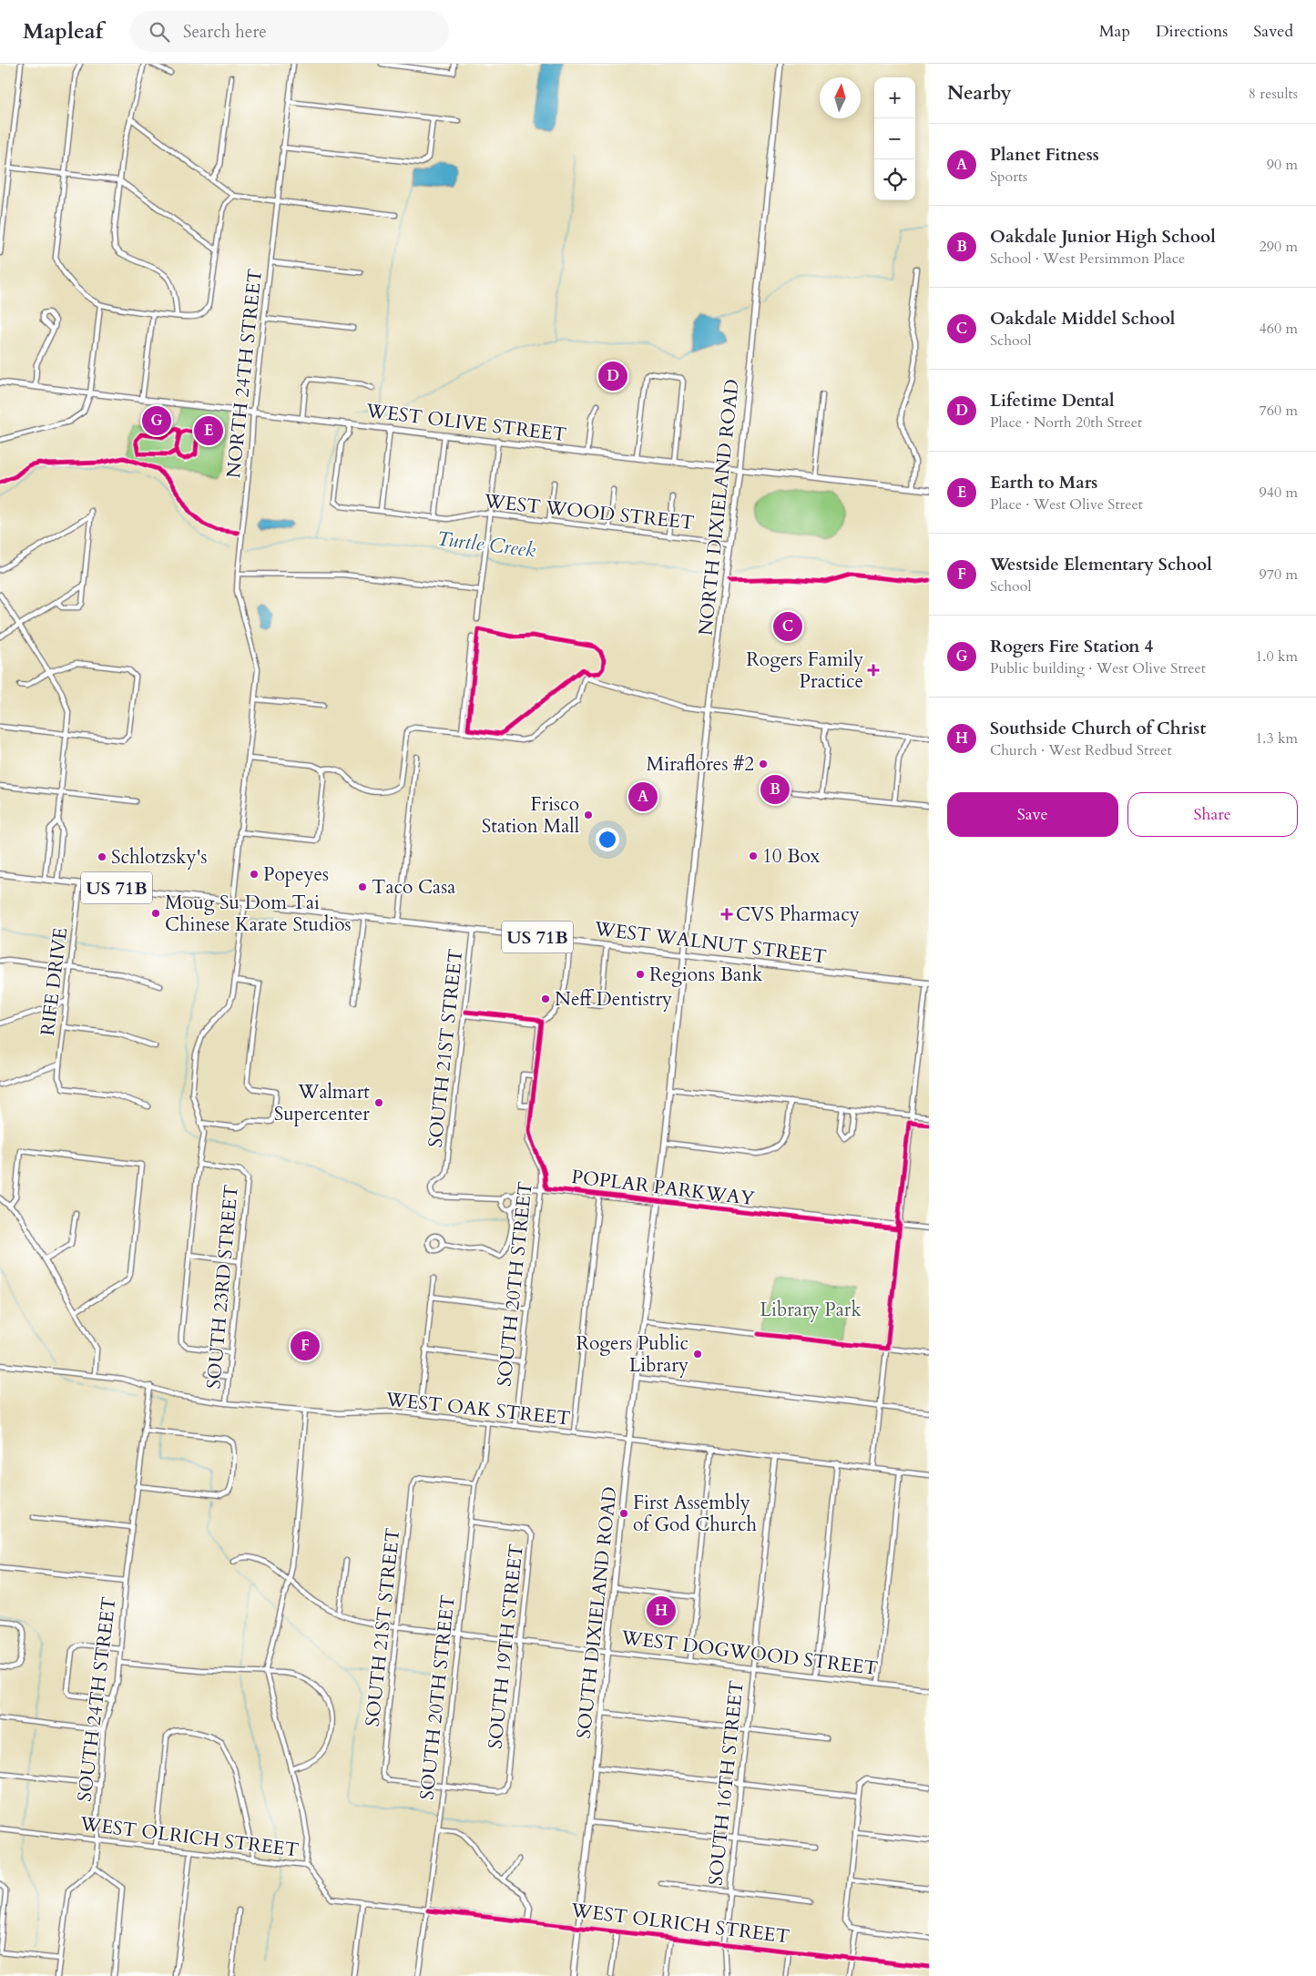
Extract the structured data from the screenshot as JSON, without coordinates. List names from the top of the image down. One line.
{"streets":{"main road":["WEST OLIVE STREET","NORTH DIXIELAND ROAD","US 71B","WEST WALNUT STREET","SOUTH DIXIELAND ROAD"],"street":["NORTH 24TH STREET","WEST WOOD STREET","RIFE DRIVE","SOUTH 21ST STREET","SOUTH 20TH STREET","SOUTH 23RD STREET","WEST OAK STREET","SOUTH 19TH STREET","WEST DOGWOOD STREET","SOUTH 24TH STREET","SOUTH 16TH STREET","WEST OLRICH STREET"],"cycle path":["POPLAR PARKWAY"]},"crossings":[["NORTH 24TH STREET","WEST OLIVE STREET"],["NORTH 24TH STREET","WEST WALNUT STREET"],["WEST OLIVE STREET","NORTH DIXIELAND ROAD"],["WEST OLIVE STREET","WEST WOOD STREET"],["NORTH DIXIELAND ROAD","WEST WOOD STREET"],["NORTH DIXIELAND ROAD","WEST WALNUT STREET"],["NORTH DIXIELAND ROAD","SOUTH DIXIELAND ROAD"],["WEST WALNUT STREET","RIFE DRIVE"],["WEST WALNUT STREET","SOUTH 21ST STREET"],["WEST WALNUT STREET","SOUTH DIXIELAND ROAD"],["SOUTH 21ST STREET","SOUTH 20TH STREET"],["SOUTH 21ST STREET","SOUTH 19TH STREET"],["SOUTH 21ST STREET","WEST DOGWOOD STREET"],["SOUTH 20TH STREET","WEST OAK STREET"],["SOUTH 20TH STREET","SOUTH 19TH STREET"],["SOUTH 20TH STREET","WEST DOGWOOD STREET"],["SOUTH 20TH STREET","WEST OLRICH STREET"],["SOUTH 23RD STREET","WEST OAK STREET"],["WEST OAK STREET","SOUTH DIXIELAND ROAD"],["WEST OAK STREET","SOUTH 24TH STREET"],["WEST OAK STREET","SOUTH 16TH STREET"],["SOUTH DIXIELAND ROAD","WEST DOGWOOD STREET"],["SOUTH DIXIELAND ROAD","WEST OLRICH STREET"],["SOUTH 19TH STREET","WEST DOGWOOD STREET"],["WEST DOGWOOD STREET","SOUTH 16TH STREET"],["SOUTH 24TH STREET","WEST OLRICH STREET"],["SOUTH 16TH STREET","WEST OLRICH STREET"]],"water":["Turtle Creek"],"parks":["Library Park"],"places":{"health":["Rogers Family Practice","CVS Pharmacy"],"other":["Miraflores #2","Frisco Station Mall","10 Box","Schlotzsky's","Popeyes","Taco Casa","Moug Su Dom Tai Chinese Karate Studios","Regions Bank","Neff Dentistry","Walmart Supercenter","Rogers Public Library","First Assembly of God Church"]},"north":"top","page":{"header":"Mapleaf","search":"Search here","nav":["Map","Directions","Saved"],"heading":["Nearby","8 results"],"map_buttons":["+","−"],"list":[{"mark":"A","name":"Planet Fitness","note":"Sports","value":"90 m"},{"mark":"B","name":"Oakdale Junior High School","note":"School · West Persimmon Place","value":"290 m"},{"mark":"C","name":"Oakdale Middel School","note":"School","value":"460 m"},{"mark":"D","name":"Lifetime Dental","note":"Place · North 20th Street","value":"760 m"},{"mark":"E","name":"Earth to Mars","note":"Place · West Olive Street","value":"940 m"},{"mark":"F","name":"Westside Elementary School","note":"School","value":"970 m"},{"mark":"G","name":"Rogers Fire Station 4","note":"Public building · West Olive Street","value":"1.0 km"},{"mark":"H","name":"Southside Church of Christ","note":"Church · West Redbud Street","value":"1.3 km"}],"pins":["D","G","E","C","B","A","F","H"],"buttons":["Save","Share"]}}
